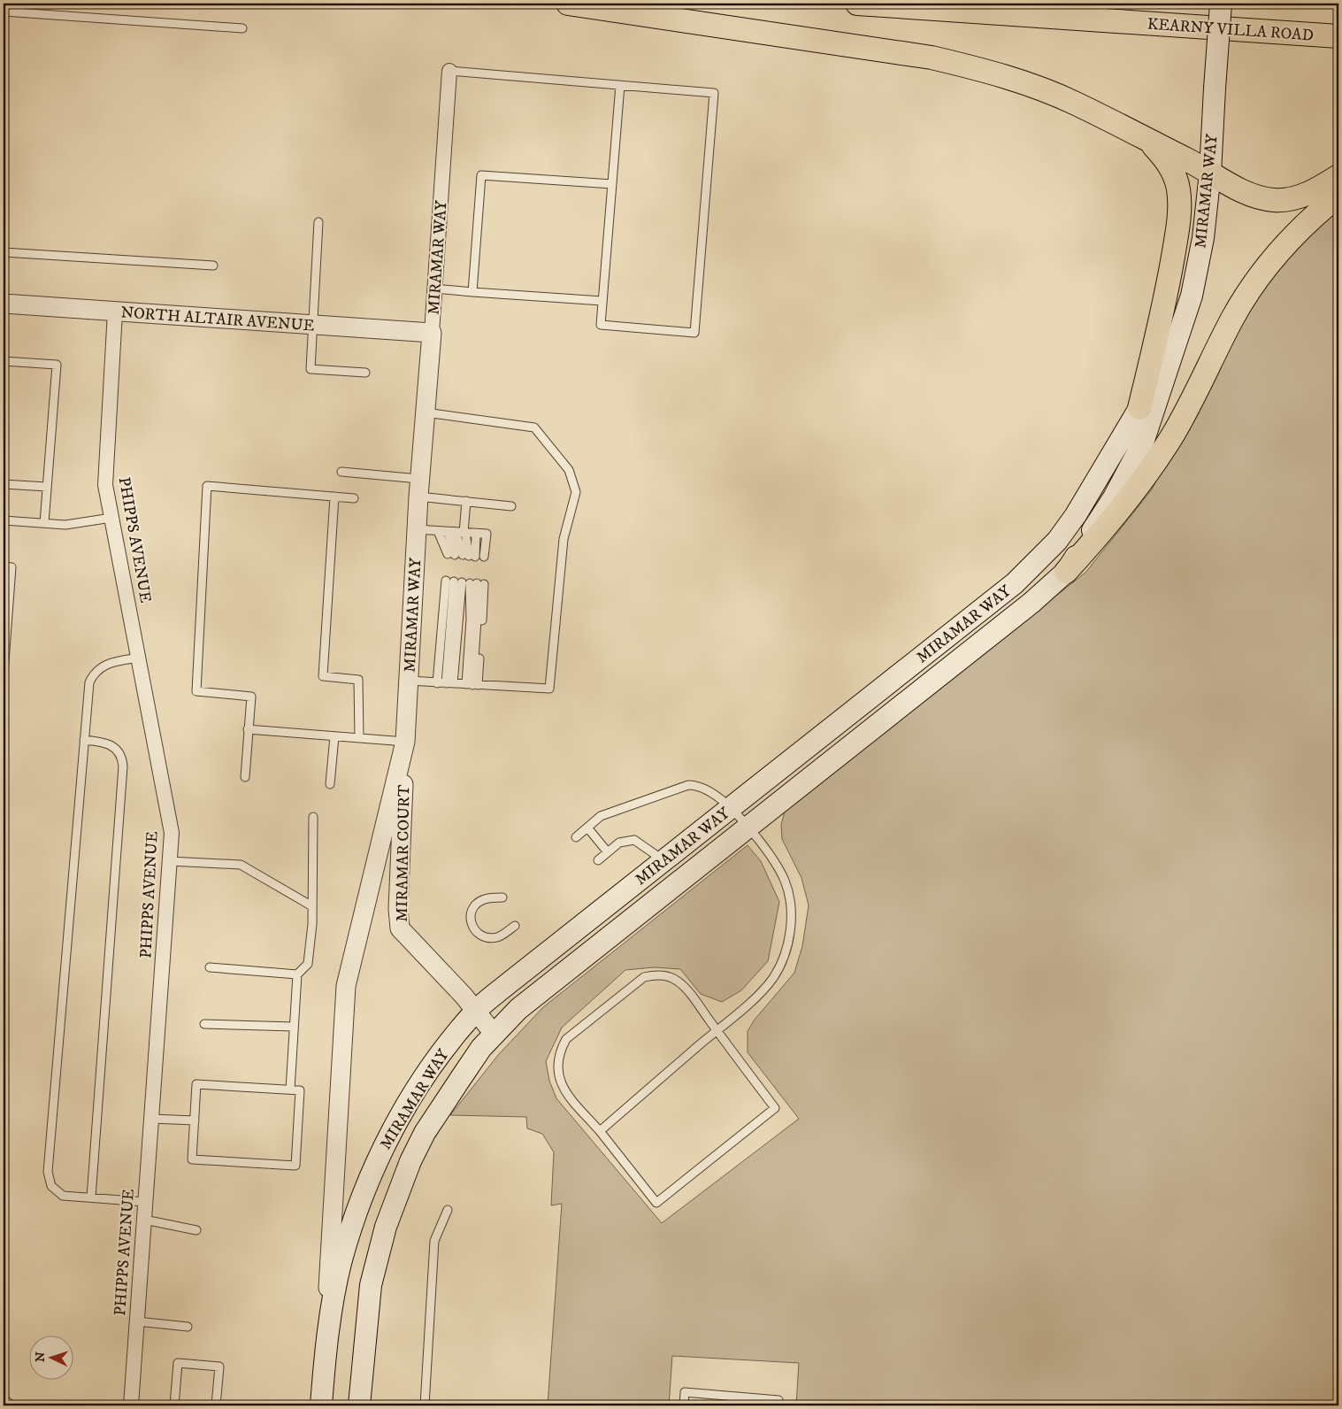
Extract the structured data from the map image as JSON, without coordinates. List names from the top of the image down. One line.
{"streets":{"main road":["KEARNY VILLA ROAD","MIRAMAR WAY"],"street":["NORTH ALTAIR AVENUE","PHIPPS AVENUE","MIRAMAR COURT"]},"crossings":[["MIRAMAR WAY","NORTH ALTAIR AVENUE"],["MIRAMAR WAY","MIRAMAR COURT"],["NORTH ALTAIR AVENUE","PHIPPS AVENUE"]],"north":"left"}
